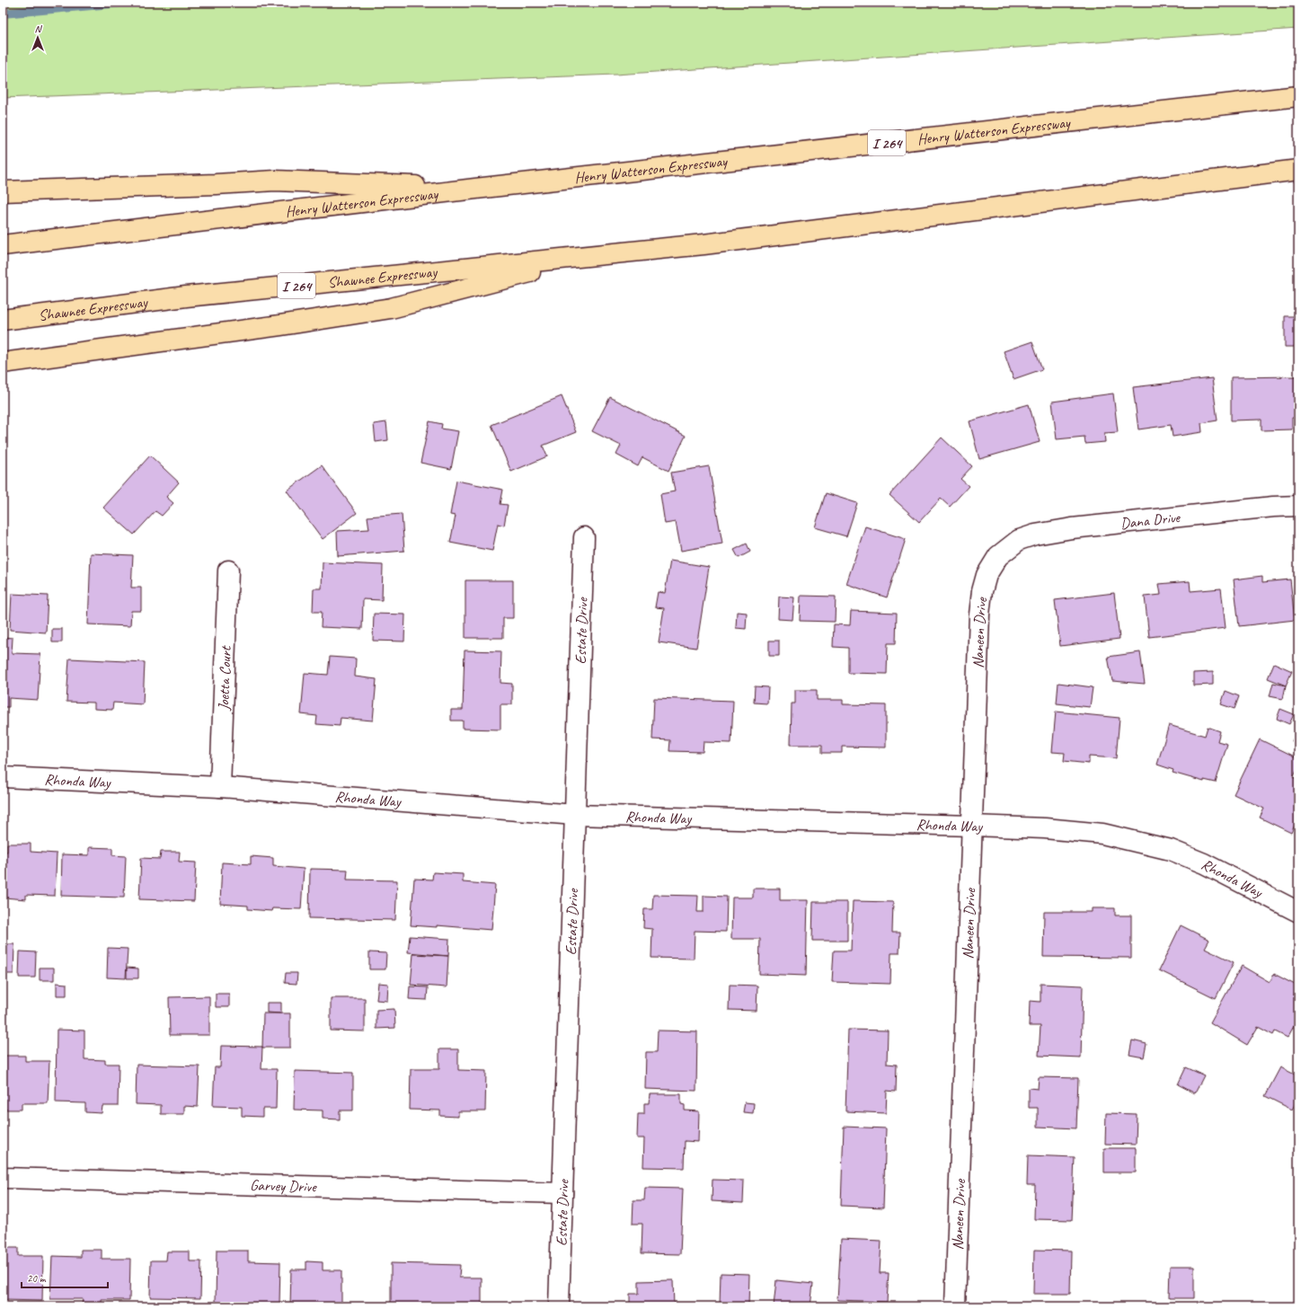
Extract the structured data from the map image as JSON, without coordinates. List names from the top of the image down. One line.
{"streets":{"highway":["Henry Watterson Expressway","I 264","Shawnee Expressway"],"street":["Dana Drive","Estate Drive","Naneen Drive","Joetta Court","Rhonda Way","Garvey Drive"]},"crossings":[["I 264","Shawnee Expressway"],["Dana Drive","Naneen Drive"],["Estate Drive","Rhonda Way"],["Estate Drive","Garvey Drive"],["Naneen Drive","Rhonda Way"],["Joetta Court","Rhonda Way"]],"scale_bar":"20 m","north":"top"}
